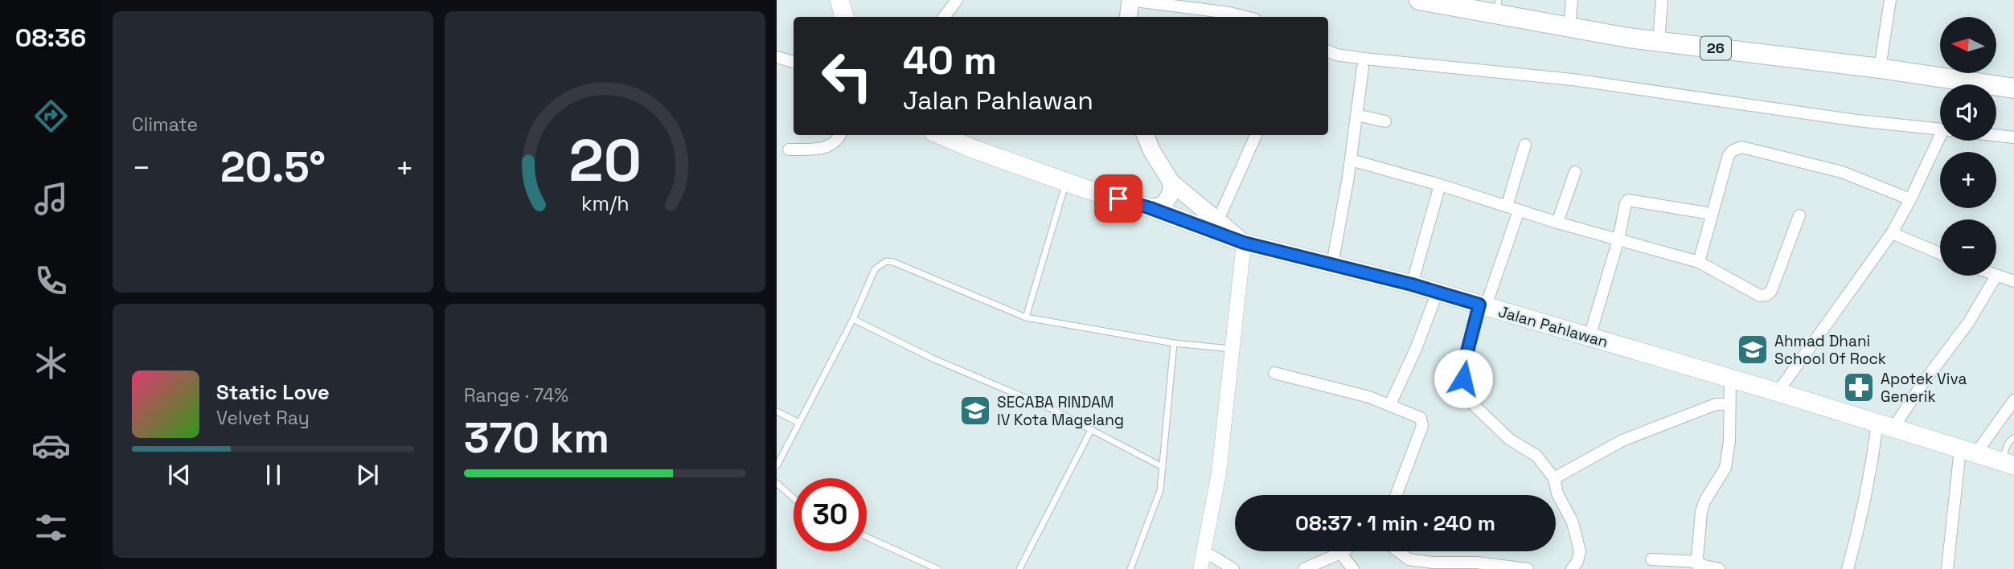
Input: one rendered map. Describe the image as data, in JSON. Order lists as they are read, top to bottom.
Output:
{
  "streets": {
    "highway": ["26"],
    "main road": ["Jalan Pahlawan"]
  },
  "places": {
    "school or university": ["Ahmad Dhani School Of Rock", "SECABA RINDAM IV Kota Magelang"],
    "pharmacy": ["Apotek Viva Generik"]
  },
  "north": "left",
  "page": {
    "tabs": "08:36",
    "tile": [
      "Climate",
      ["Range · 74%", "370 km"]
    ],
    "map_buttons": ["+", "−"],
    "turn": ["40 m", "Jalan Pahlawan"],
    "heat": ["−", "20.5°", "+"],
    "song": ["Static Love", "Velvet Ray"],
    "limit": "30",
    "trip": "08:37 · 1 min · 240 m",
    "gauge": ["20", "km/h"]
  }
}
